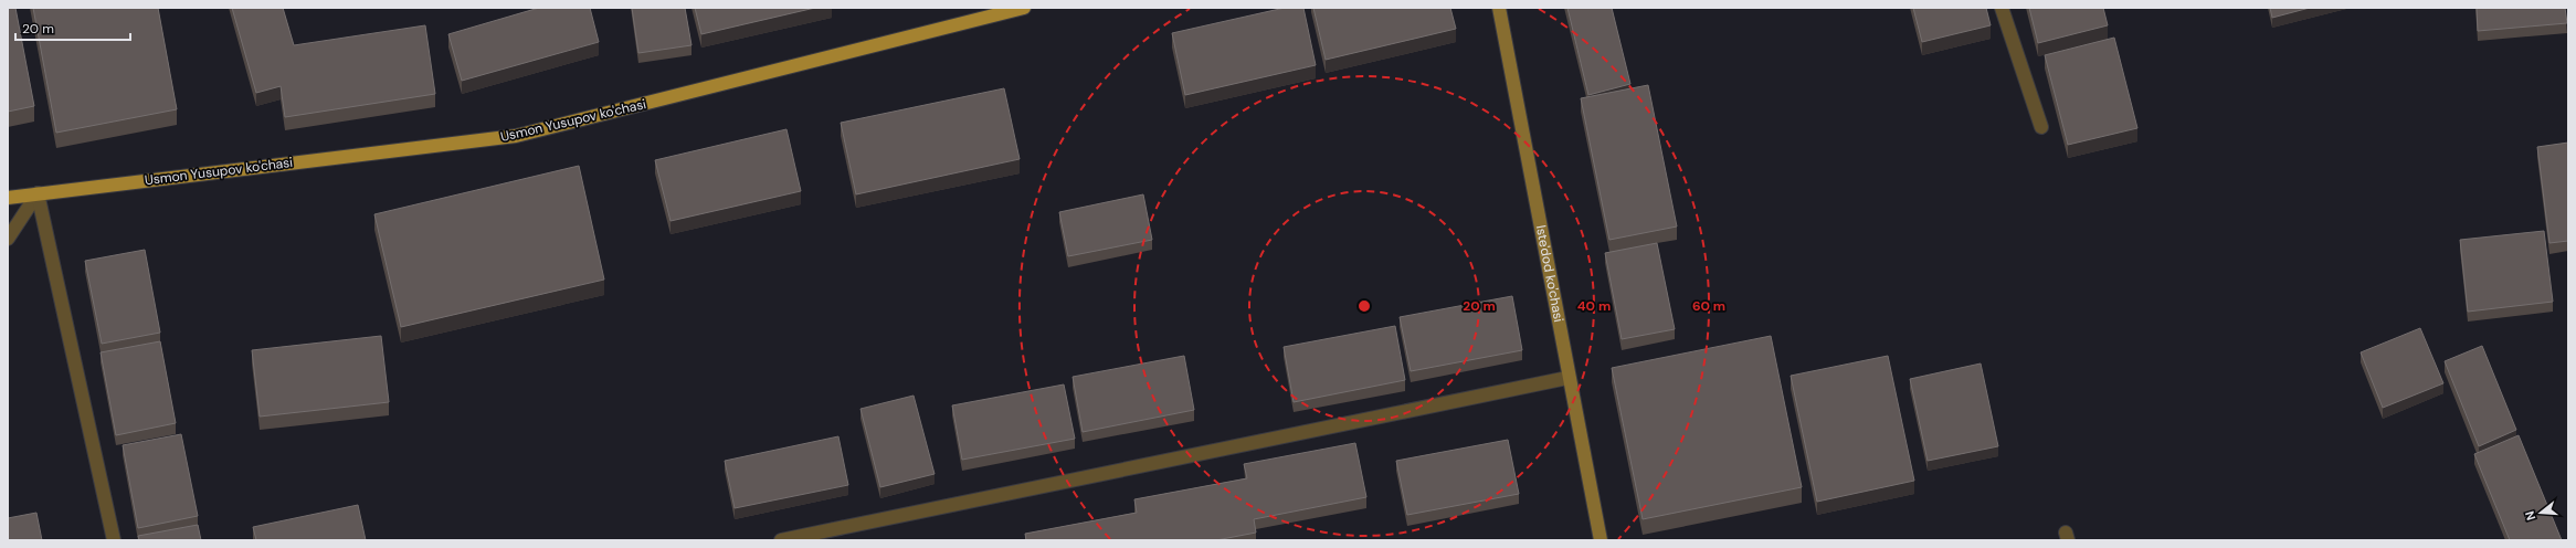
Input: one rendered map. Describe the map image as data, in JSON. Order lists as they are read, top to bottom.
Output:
{
  "streets": {
    "main road": ["Usmon Yusupov ko'chasi"],
    "street": ["Iste'dod ko'chasi"]
  },
  "scale_bar": "20 m",
  "north": "left",
  "rings": ["20 m", "40 m", "60 m"]
}
